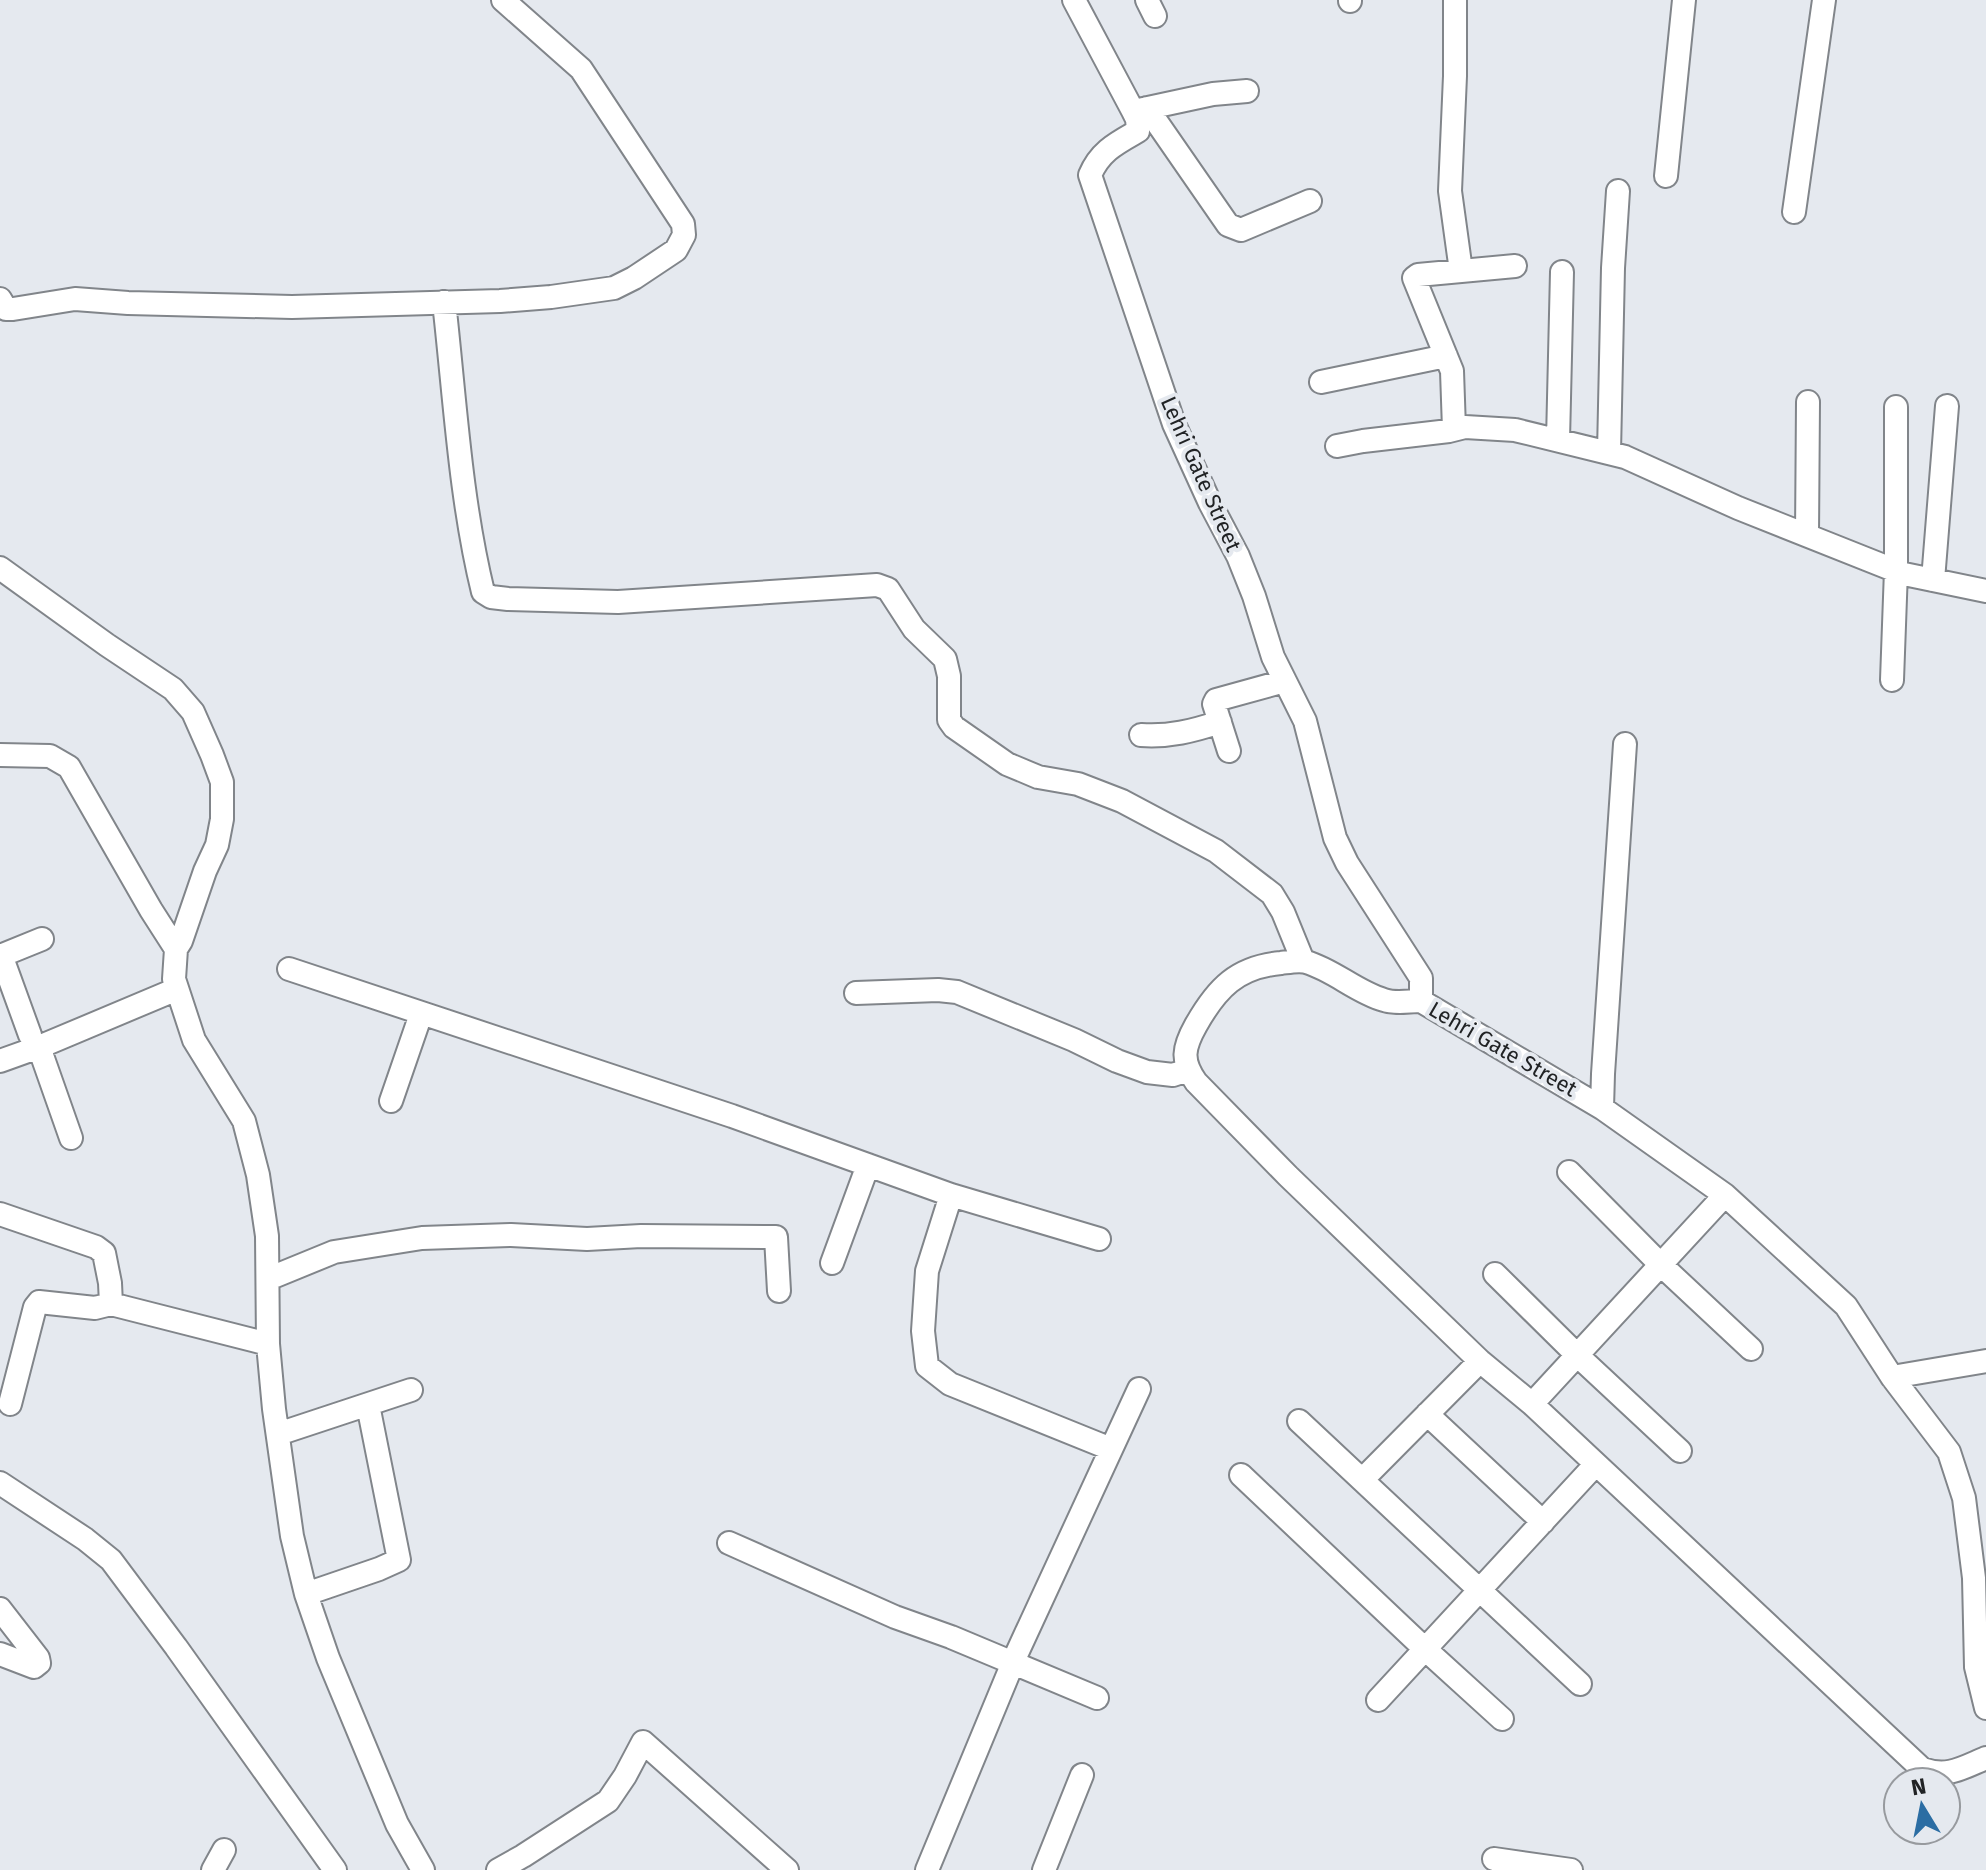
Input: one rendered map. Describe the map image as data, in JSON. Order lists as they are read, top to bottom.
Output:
{
  "streets": {
    "street": ["Lehri Gate Street"]
  },
  "north": "top"
}
